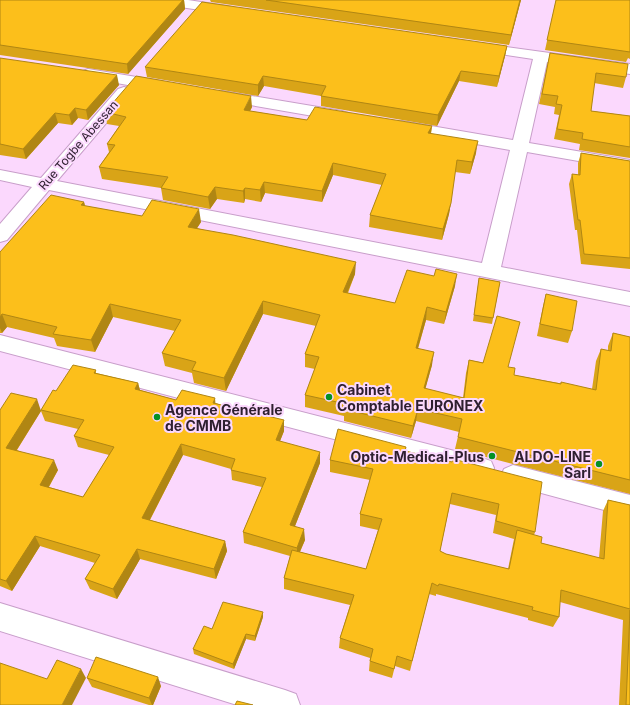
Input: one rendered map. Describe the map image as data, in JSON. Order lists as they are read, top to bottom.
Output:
{
  "streets": {
    "street": ["Rue Togbe Abessan"]
  },
  "places": [
    "Cabinet Comptable EURONEX",
    "Agence Générale de CMMB",
    "Optic-Medical-Plus",
    "ALDO-LINE Sarl"
  ]
}
